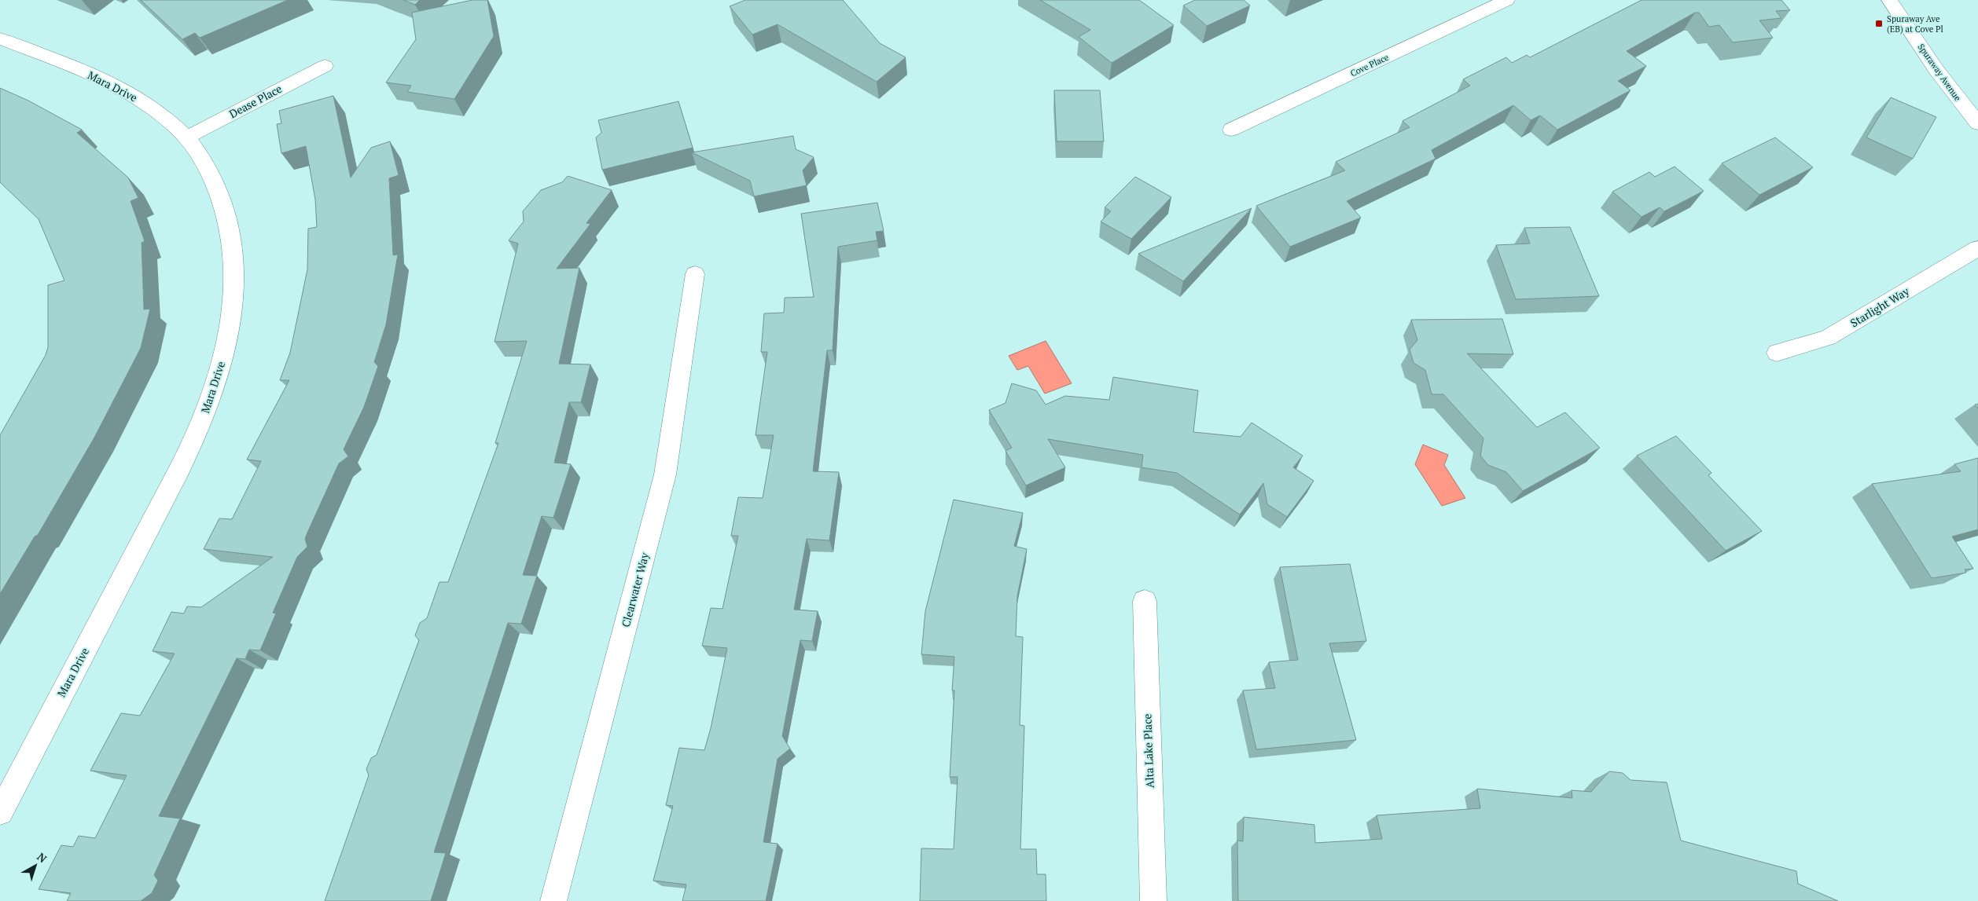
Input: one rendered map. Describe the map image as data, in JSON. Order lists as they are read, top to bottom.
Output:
{
  "streets": {
    "street": [
      "Cove Place",
      "Spuraway Avenue",
      "Mara Drive",
      "Dease Place",
      "Starlight Way",
      "Clearwater Way",
      "Alta Lake Place"
    ]
  },
  "crossings": [
    ["Mara Drive", "Dease Place"]
  ],
  "places": {
    "transit": ["Spuraway Ave (EB) at Cove Pl"]
  },
  "north": "top right"
}
